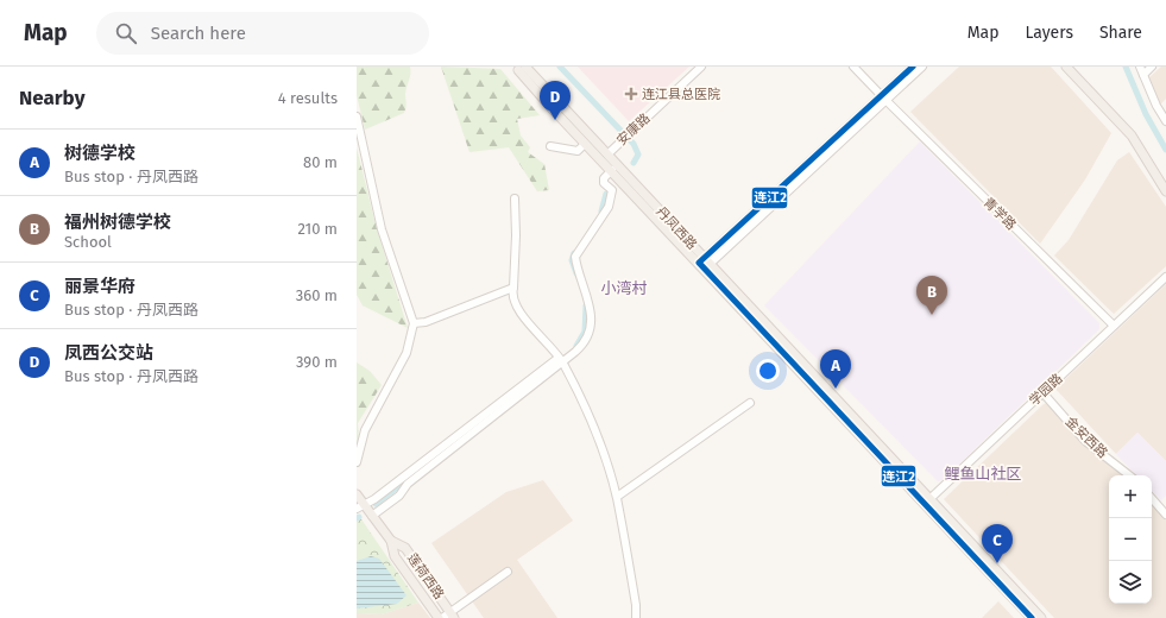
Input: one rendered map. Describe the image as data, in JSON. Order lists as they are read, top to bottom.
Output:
{
  "streets": {
    "main road": ["丹凤西路", "莲荷西路"],
    "street": [
      "安康路",
      "青学路",
      "学园路",
      "金安西路"
    ]
  },
  "crossings": [
    ["安康路", "丹凤西路"],
    ["青学路", "学园路"],
    ["丹凤西路", "学园路"],
    ["学园路", "金安西路"]
  ],
  "districts": ["小湾村", "鲤鱼山社区"],
  "places": {
    "health": ["连江县总医院"]
  },
  "lines": ["transit line 连江2"],
  "page": {
    "header": "Map",
    "search": "Search here",
    "nav": ["Map", "Layers", "Share"],
    "heading": ["Nearby", "4 results"],
    "pins": [
      "D",
      "B",
      "A",
      "C"
    ],
    "list": [
      {
        "mark": "A",
        "name": "树德学校",
        "note": "Bus stop · 丹凤西路",
        "value": "80 m"
      },
      {
        "mark": "B",
        "name": "福州树德学校",
        "note": "School",
        "value": "210 m"
      },
      {
        "mark": "C",
        "name": "丽景华府",
        "note": "Bus stop · 丹凤西路",
        "value": "360 m"
      },
      {
        "mark": "D",
        "name": "凤西公交站",
        "note": "Bus stop · 丹凤西路",
        "value": "390 m"
      }
    ],
    "map_buttons": ["+", "−"]
  }
}
